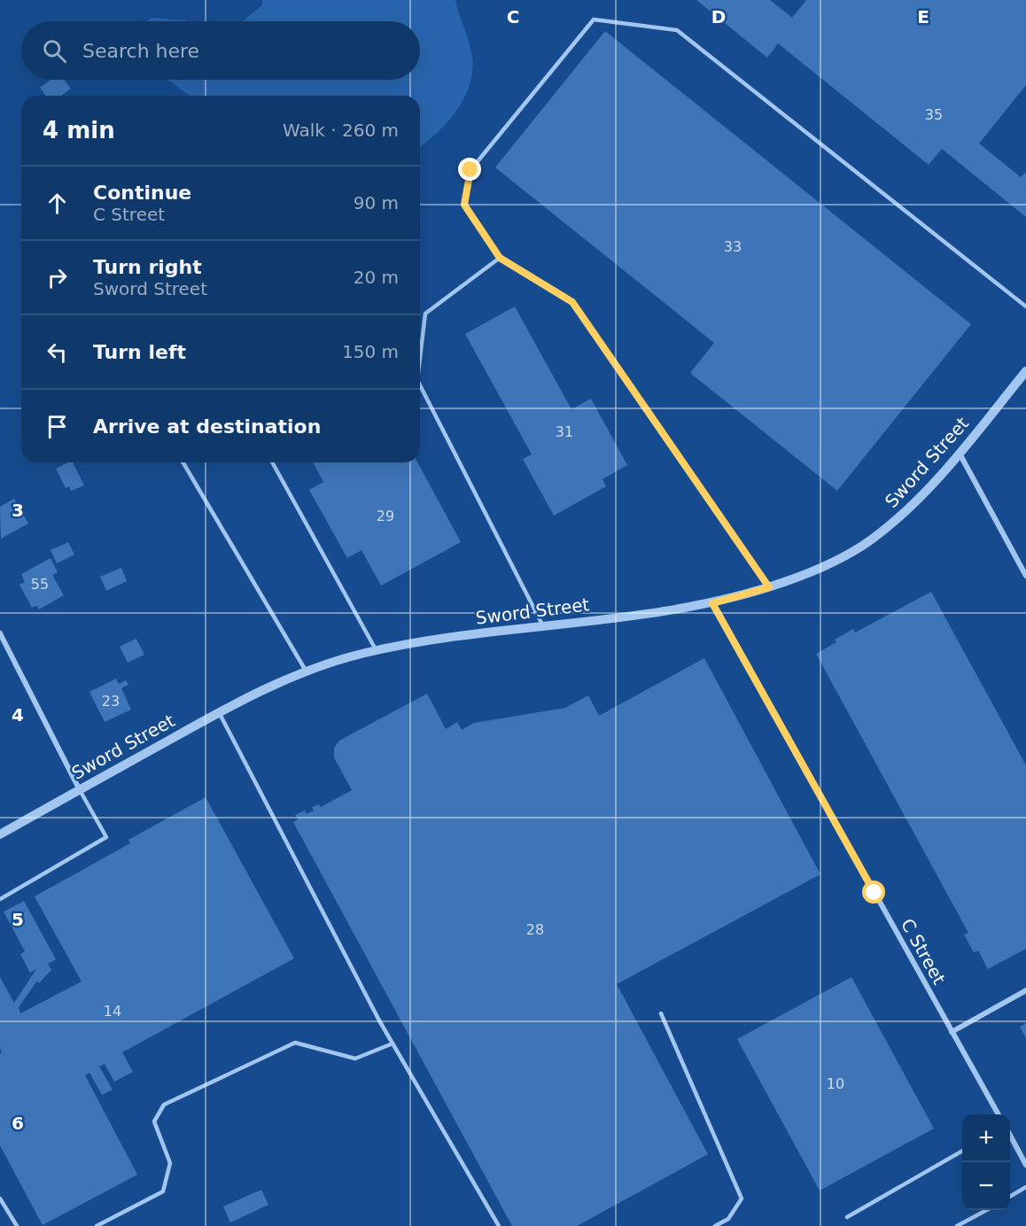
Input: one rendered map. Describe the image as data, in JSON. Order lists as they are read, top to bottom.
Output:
{
  "streets": {
    "street": ["Sword Street", "C Street"]
  },
  "crossings": [
    ["Sword Street", "C Street"]
  ],
  "house_numbers": [
    "35",
    "33",
    "31",
    "29",
    "55",
    "23",
    "28",
    "14",
    "10"
  ],
  "page": {
    "search": "Search here",
    "heading": ["4 min", "Walk · 260 m"],
    "list": [
      ["Continue", "C Street", "90 m"],
      ["Turn right", "Sword Street", "20 m"],
      ["Turn left", "150 m"],
      "Arrive at destination"
    ],
    "map_buttons": ["+", "−"]
  },
  "grid": {
    "columns": ["C", "D", "E"],
    "rows": [
      "3",
      "4",
      "5",
      "6"
    ]
  }
}
